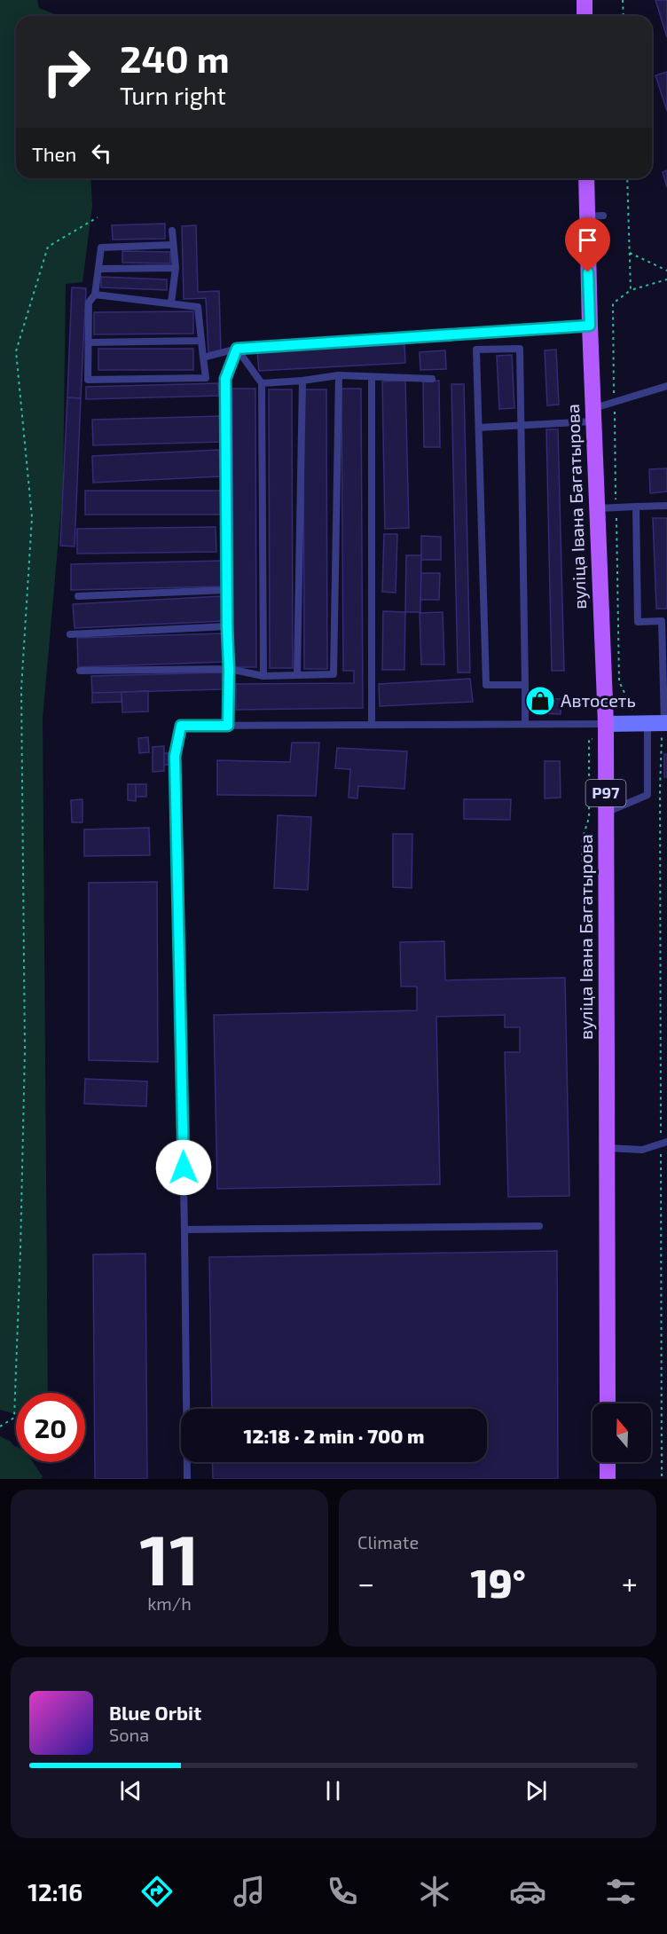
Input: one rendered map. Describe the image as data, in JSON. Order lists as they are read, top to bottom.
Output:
{
  "streets": {
    "main road": ["вуліца Івана Багатырова", "Р97"]
  },
  "places": {
    "shop": ["Автосеть"]
  },
  "north": "top",
  "page": {
    "turn": ["240 m", "Turn right"],
    "then": "Then",
    "limit": "20",
    "trip": "12:18 · 2 min · 700 m",
    "tile": [
      ["11", "km/h"],
      "Climate"
    ],
    "heat": ["−", "19°", "+"],
    "song": ["Blue Orbit", "Sona"],
    "tabs": "12:16"
  }
}
